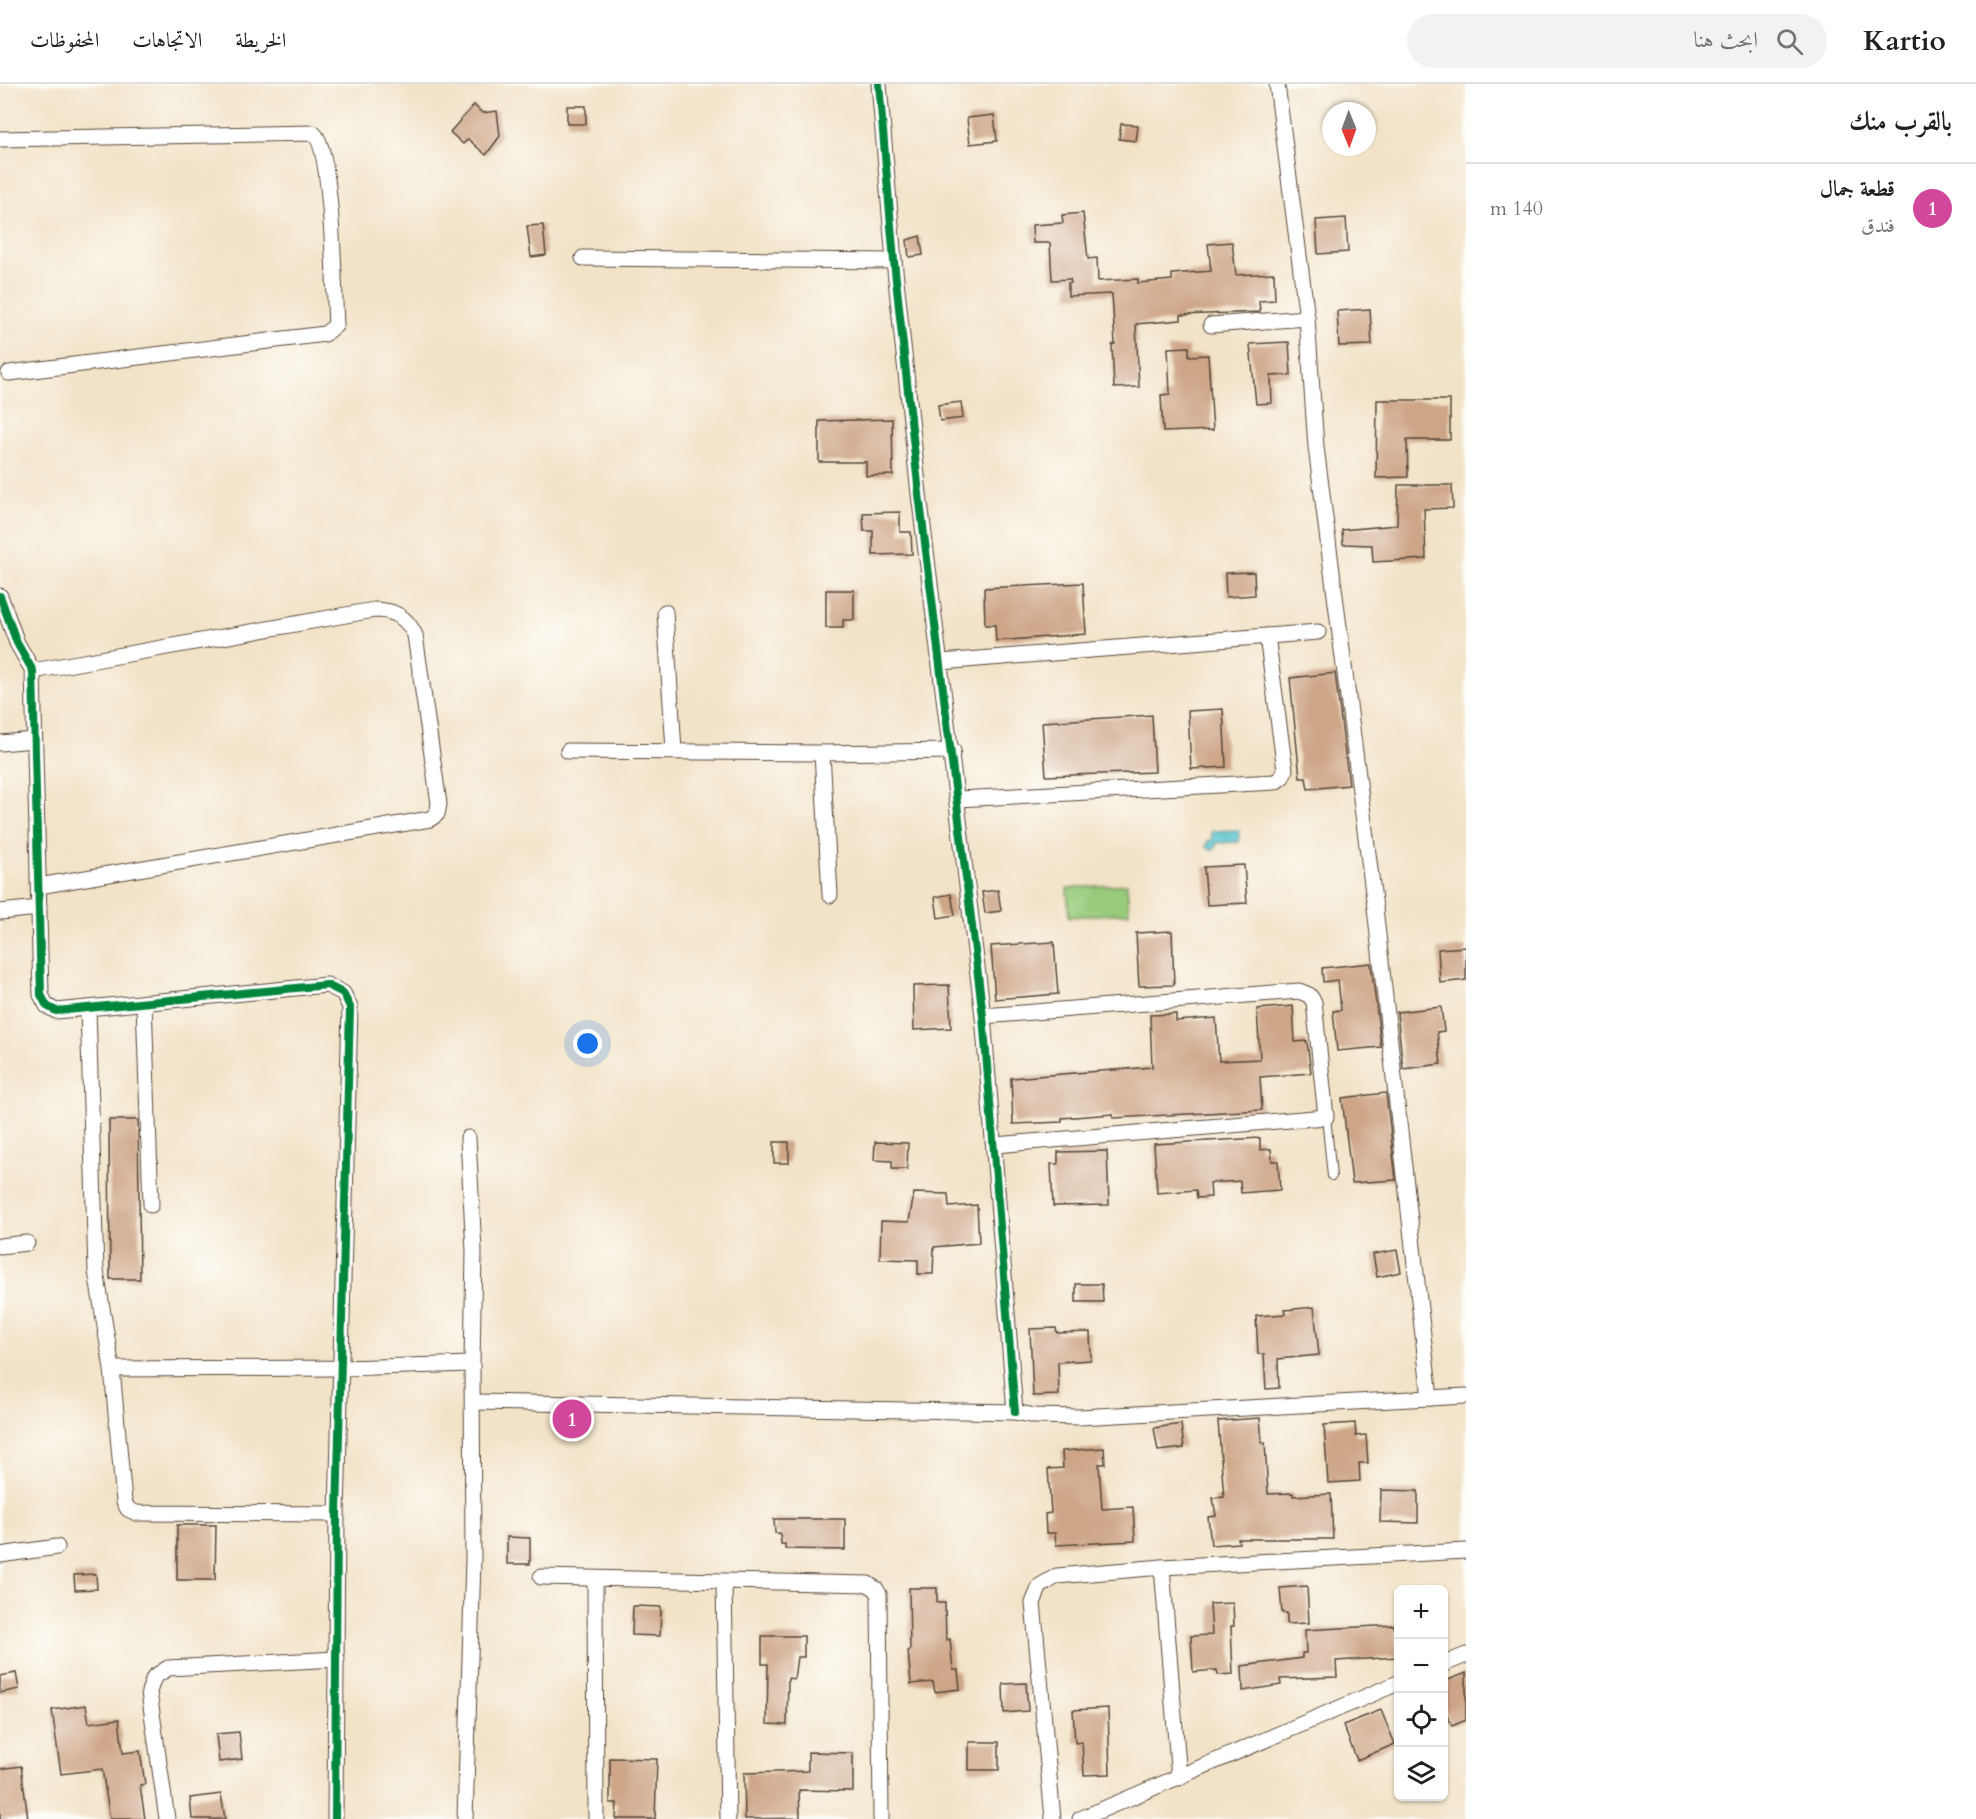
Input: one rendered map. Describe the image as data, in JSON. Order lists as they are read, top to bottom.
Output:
{
  "north": "bottom",
  "page": {
    "header": "Kartio",
    "search": "ابحث هنا",
    "nav": ["الخريطة", "الاتجاهات", "المحفوظات"],
    "heading": "بالقرب منك",
    "list": [
      {
        "mark": "1",
        "name": "قطعة جمال",
        "note": "فندق",
        "value": "140 m"
      }
    ],
    "pins": "1",
    "map_buttons": ["+", "−"]
  }
}
